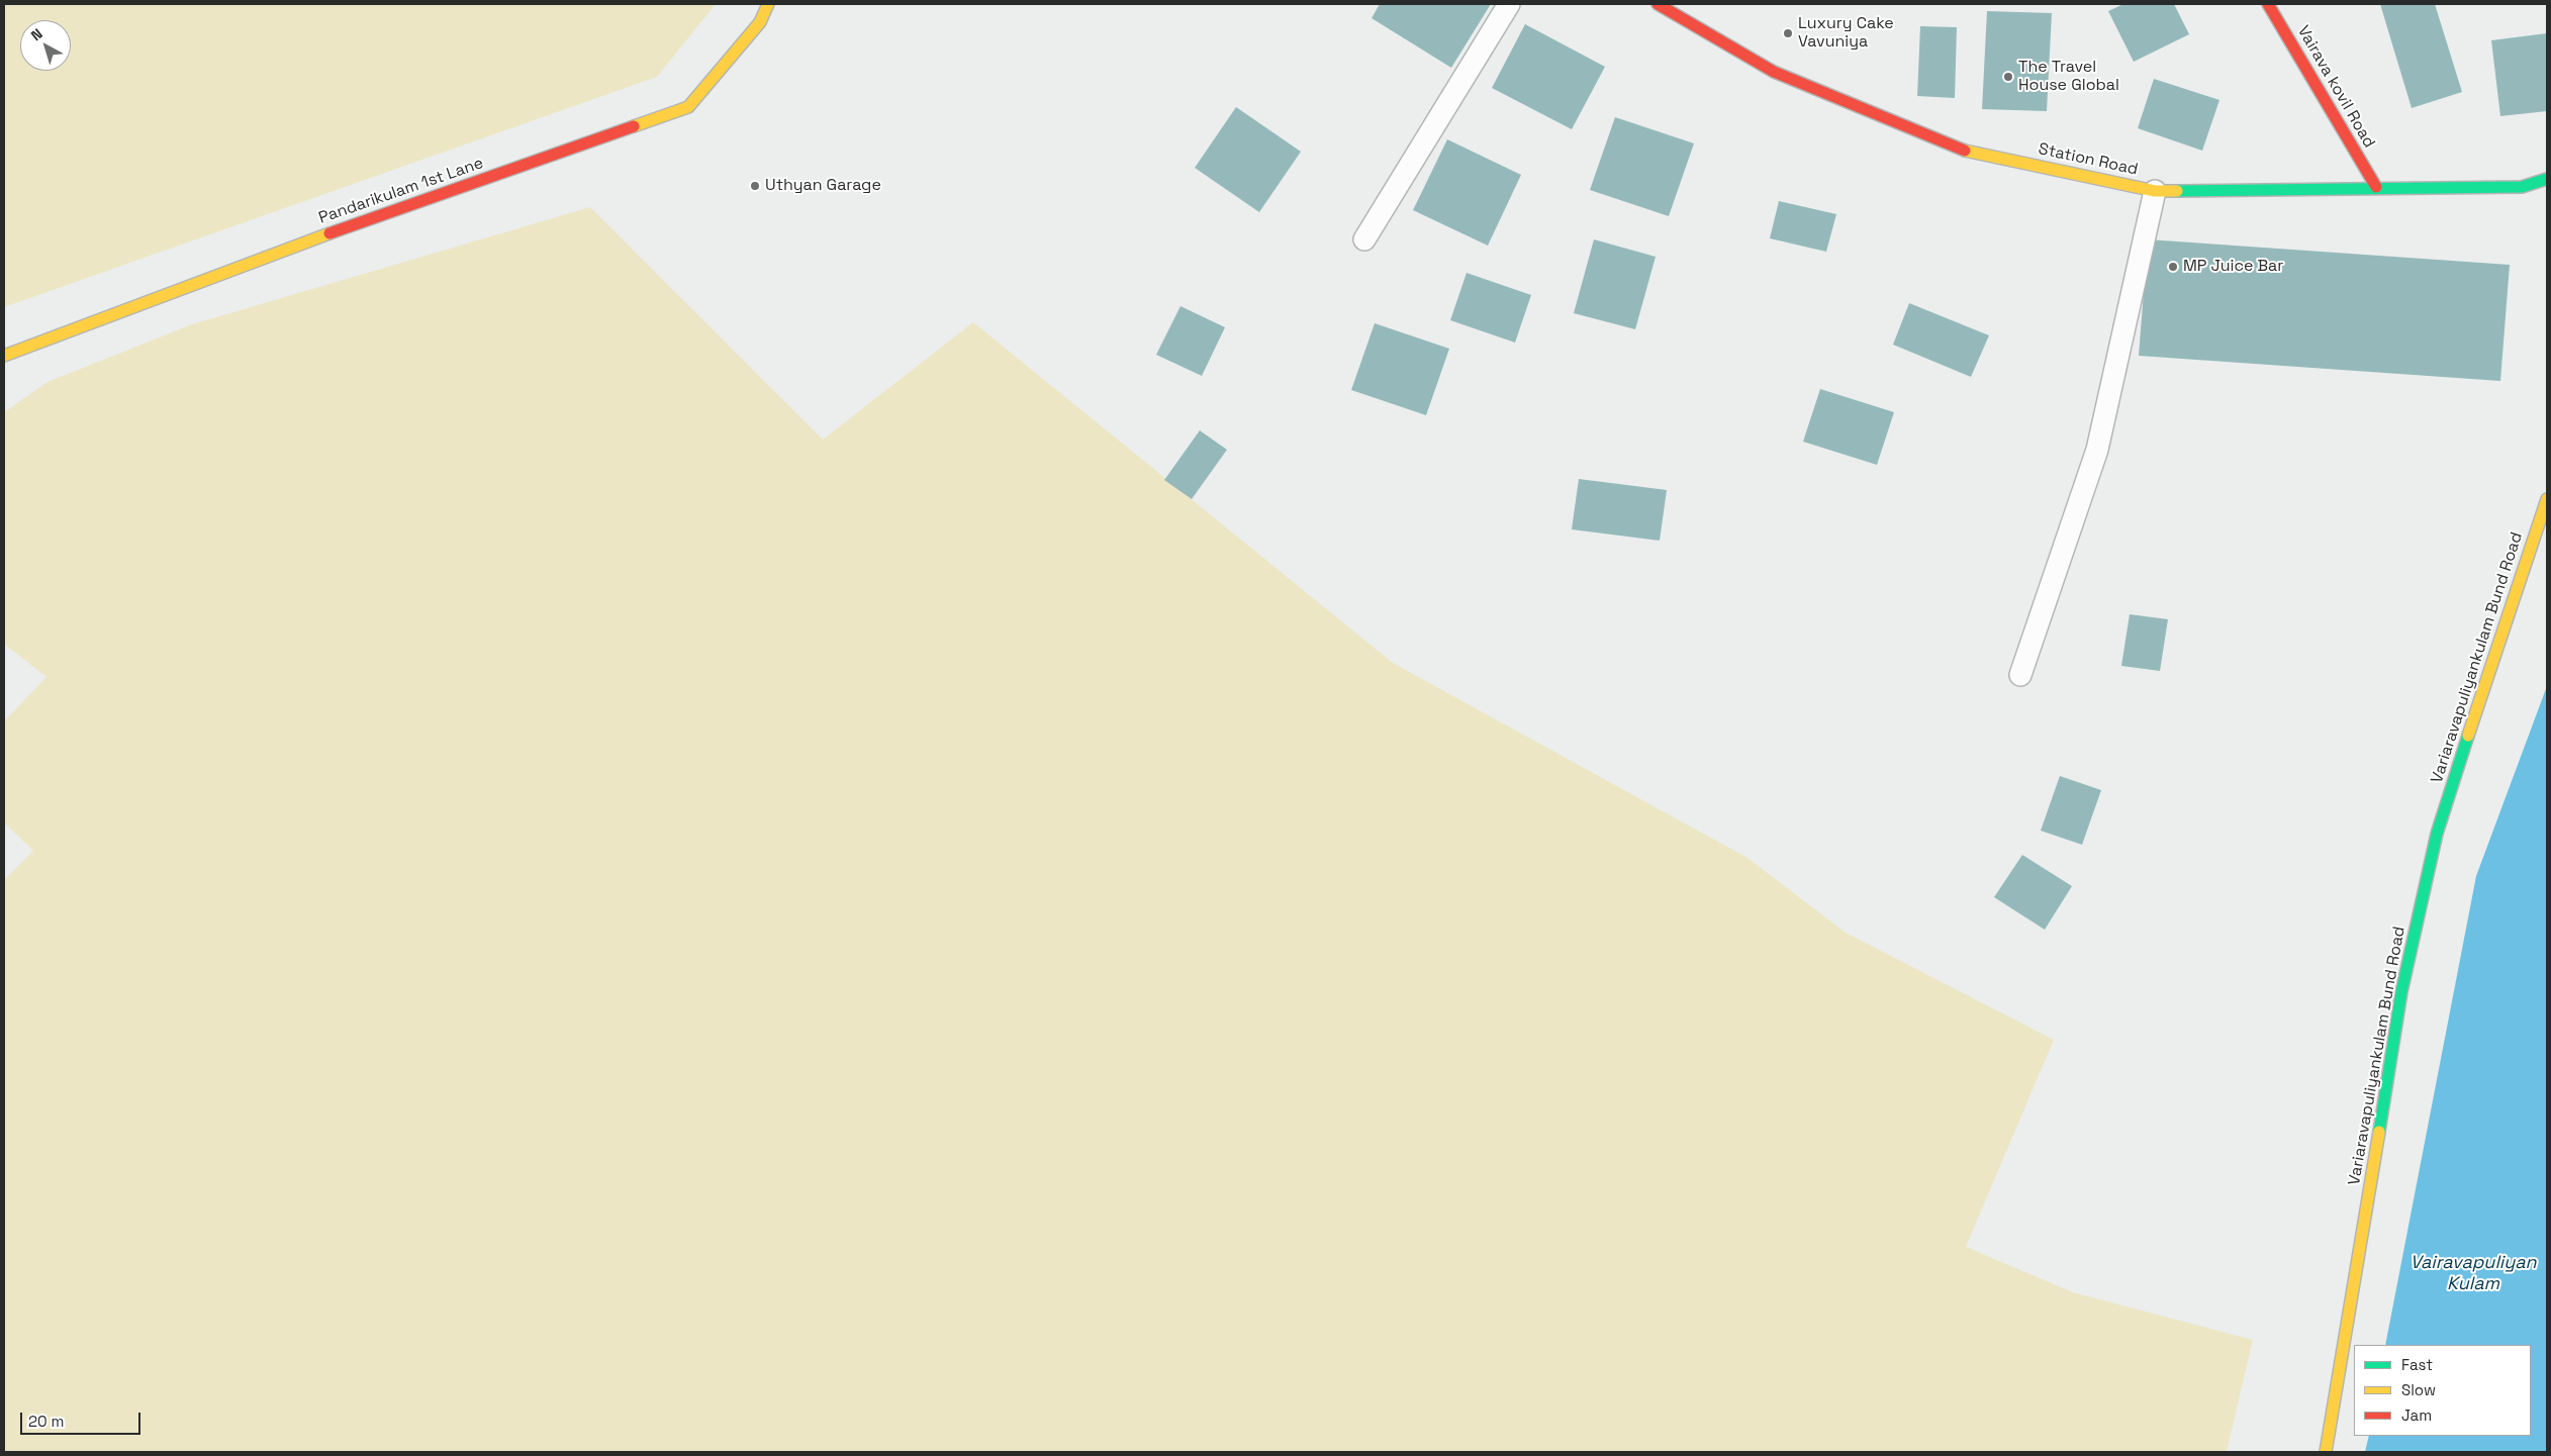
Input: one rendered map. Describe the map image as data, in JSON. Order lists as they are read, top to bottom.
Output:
{
  "streets": {
    "street": [
      "Vairava kovil Road",
      "Station Road",
      "Pandarikulam 1st Lane",
      "Variaravapuliyankulam Bund Road"
    ]
  },
  "crossings": [
    ["Vairava kovil Road", "Station Road"]
  ],
  "water": ["Vairavapuliyan Kulam"],
  "places": [
    "Luxury Cake Vavuniya",
    "The Travel House Global",
    "Uthyan Garage",
    "MP Juice Bar"
  ],
  "legend": ["Fast", "Slow", "Jam"],
  "scale_bar": "20 m",
  "north": "top left"
}
